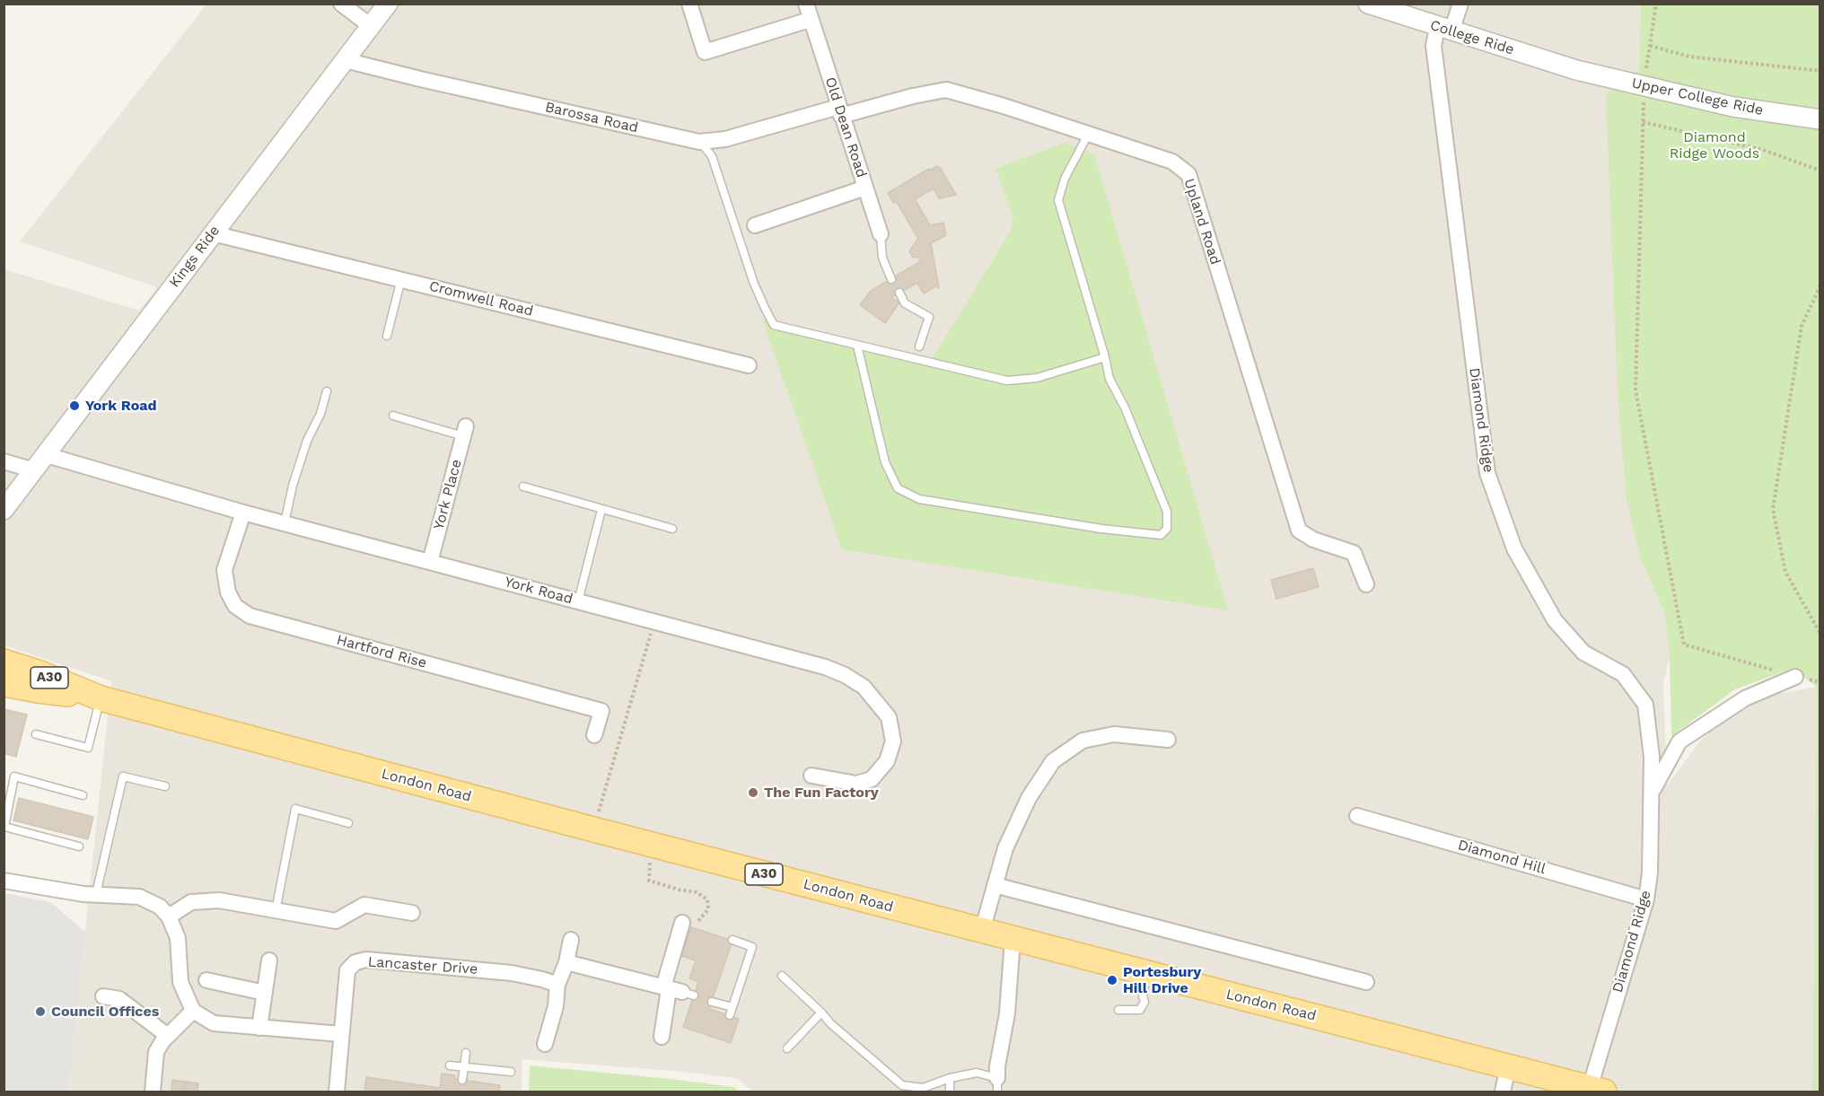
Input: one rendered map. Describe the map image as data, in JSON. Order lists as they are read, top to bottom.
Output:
{
  "streets": {
    "main road": ["A30", "London Road"],
    "street": [
      "College Ride",
      "Upper College Ride",
      "Barossa Road",
      "Old Dean Road",
      "Upland Road",
      "Kings Ride",
      "Cromwell Road",
      "Diamond Ridge",
      "York Place",
      "York Road",
      "Hartford Rise",
      "Diamond Hill",
      "Lancaster Drive"
    ]
  },
  "crossings": [
    ["College Ride", "Upper College Ride"],
    ["College Ride", "Diamond Ridge"],
    ["Barossa Road", "Old Dean Road"],
    ["Barossa Road", "Upland Road"],
    ["Barossa Road", "Kings Ride"],
    ["Old Dean Road", "Upland Road"],
    ["Kings Ride", "Cromwell Road"],
    ["Kings Ride", "York Road"],
    ["Diamond Ridge", "London Road"],
    ["Diamond Ridge", "Diamond Hill"],
    ["York Place", "York Road"],
    ["York Road", "Hartford Rise"]
  ],
  "parks": ["Diamond Ridge Woods"],
  "places": [
    "York Road",
    "The Fun Factory",
    "Portesbury Hill Drive",
    "Council Offices"
  ]
}
